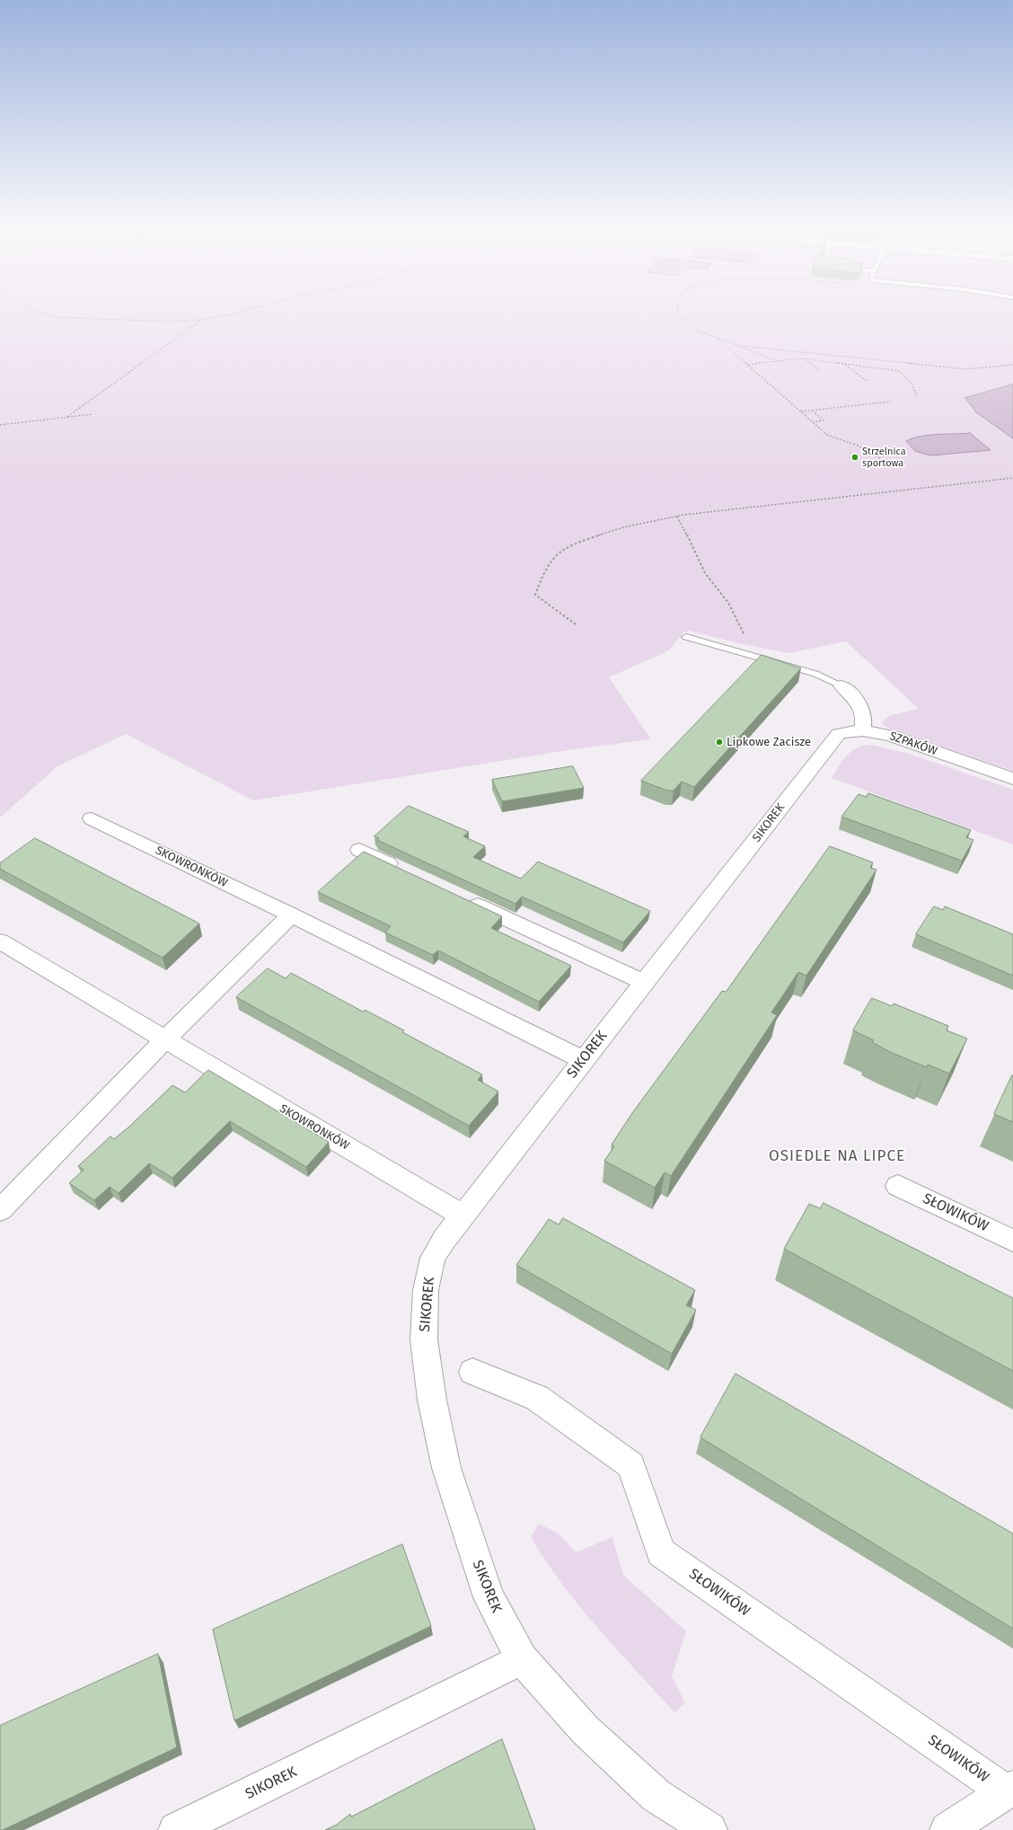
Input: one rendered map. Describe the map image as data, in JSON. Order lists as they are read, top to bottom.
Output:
{
  "streets": {
    "street": [
      "SZPAKÓW",
      "SIKOREK",
      "SKOWRONKÓW",
      "SŁOWIKÓW"
    ]
  },
  "crossings": [
    ["SZPAKÓW", "SIKOREK"],
    ["SIKOREK", "SKOWRONKÓW"]
  ],
  "districts": ["OSIEDLE NA LIPCE"],
  "places": ["Strzelnica sportowa", "Lipkowe Zacisze"]
}
